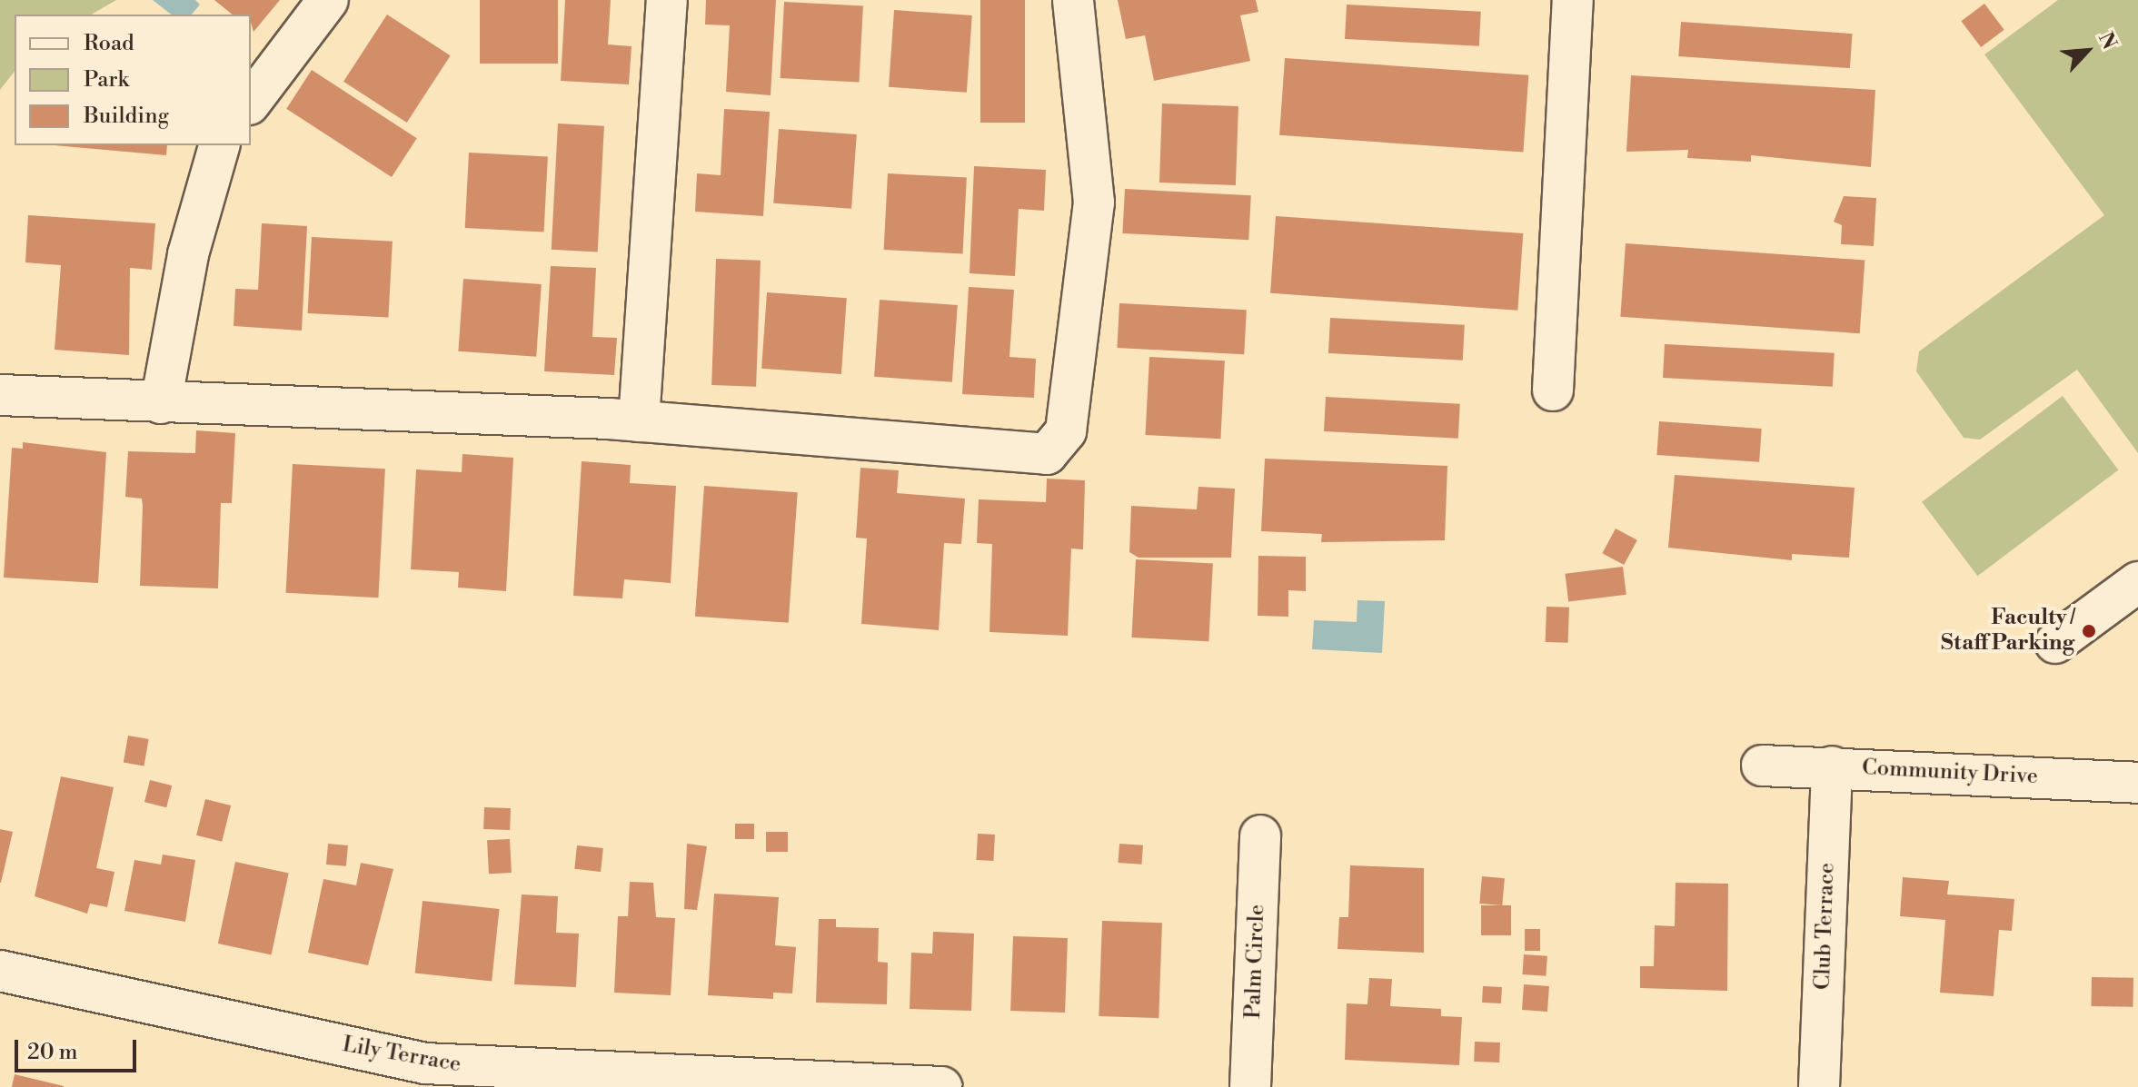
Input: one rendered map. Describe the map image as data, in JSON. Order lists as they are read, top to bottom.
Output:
{
  "streets": {
    "street": [
      "Community Drive",
      "Club Terrace",
      "Palm Circle",
      "Lily Terrace"
    ]
  },
  "crossings": [
    ["Community Drive", "Club Terrace"]
  ],
  "places": ["Faculty / Staff Parking"],
  "legend": ["Road", "Park", "Building"],
  "scale_bar": "20 m",
  "north": "top right"
}
